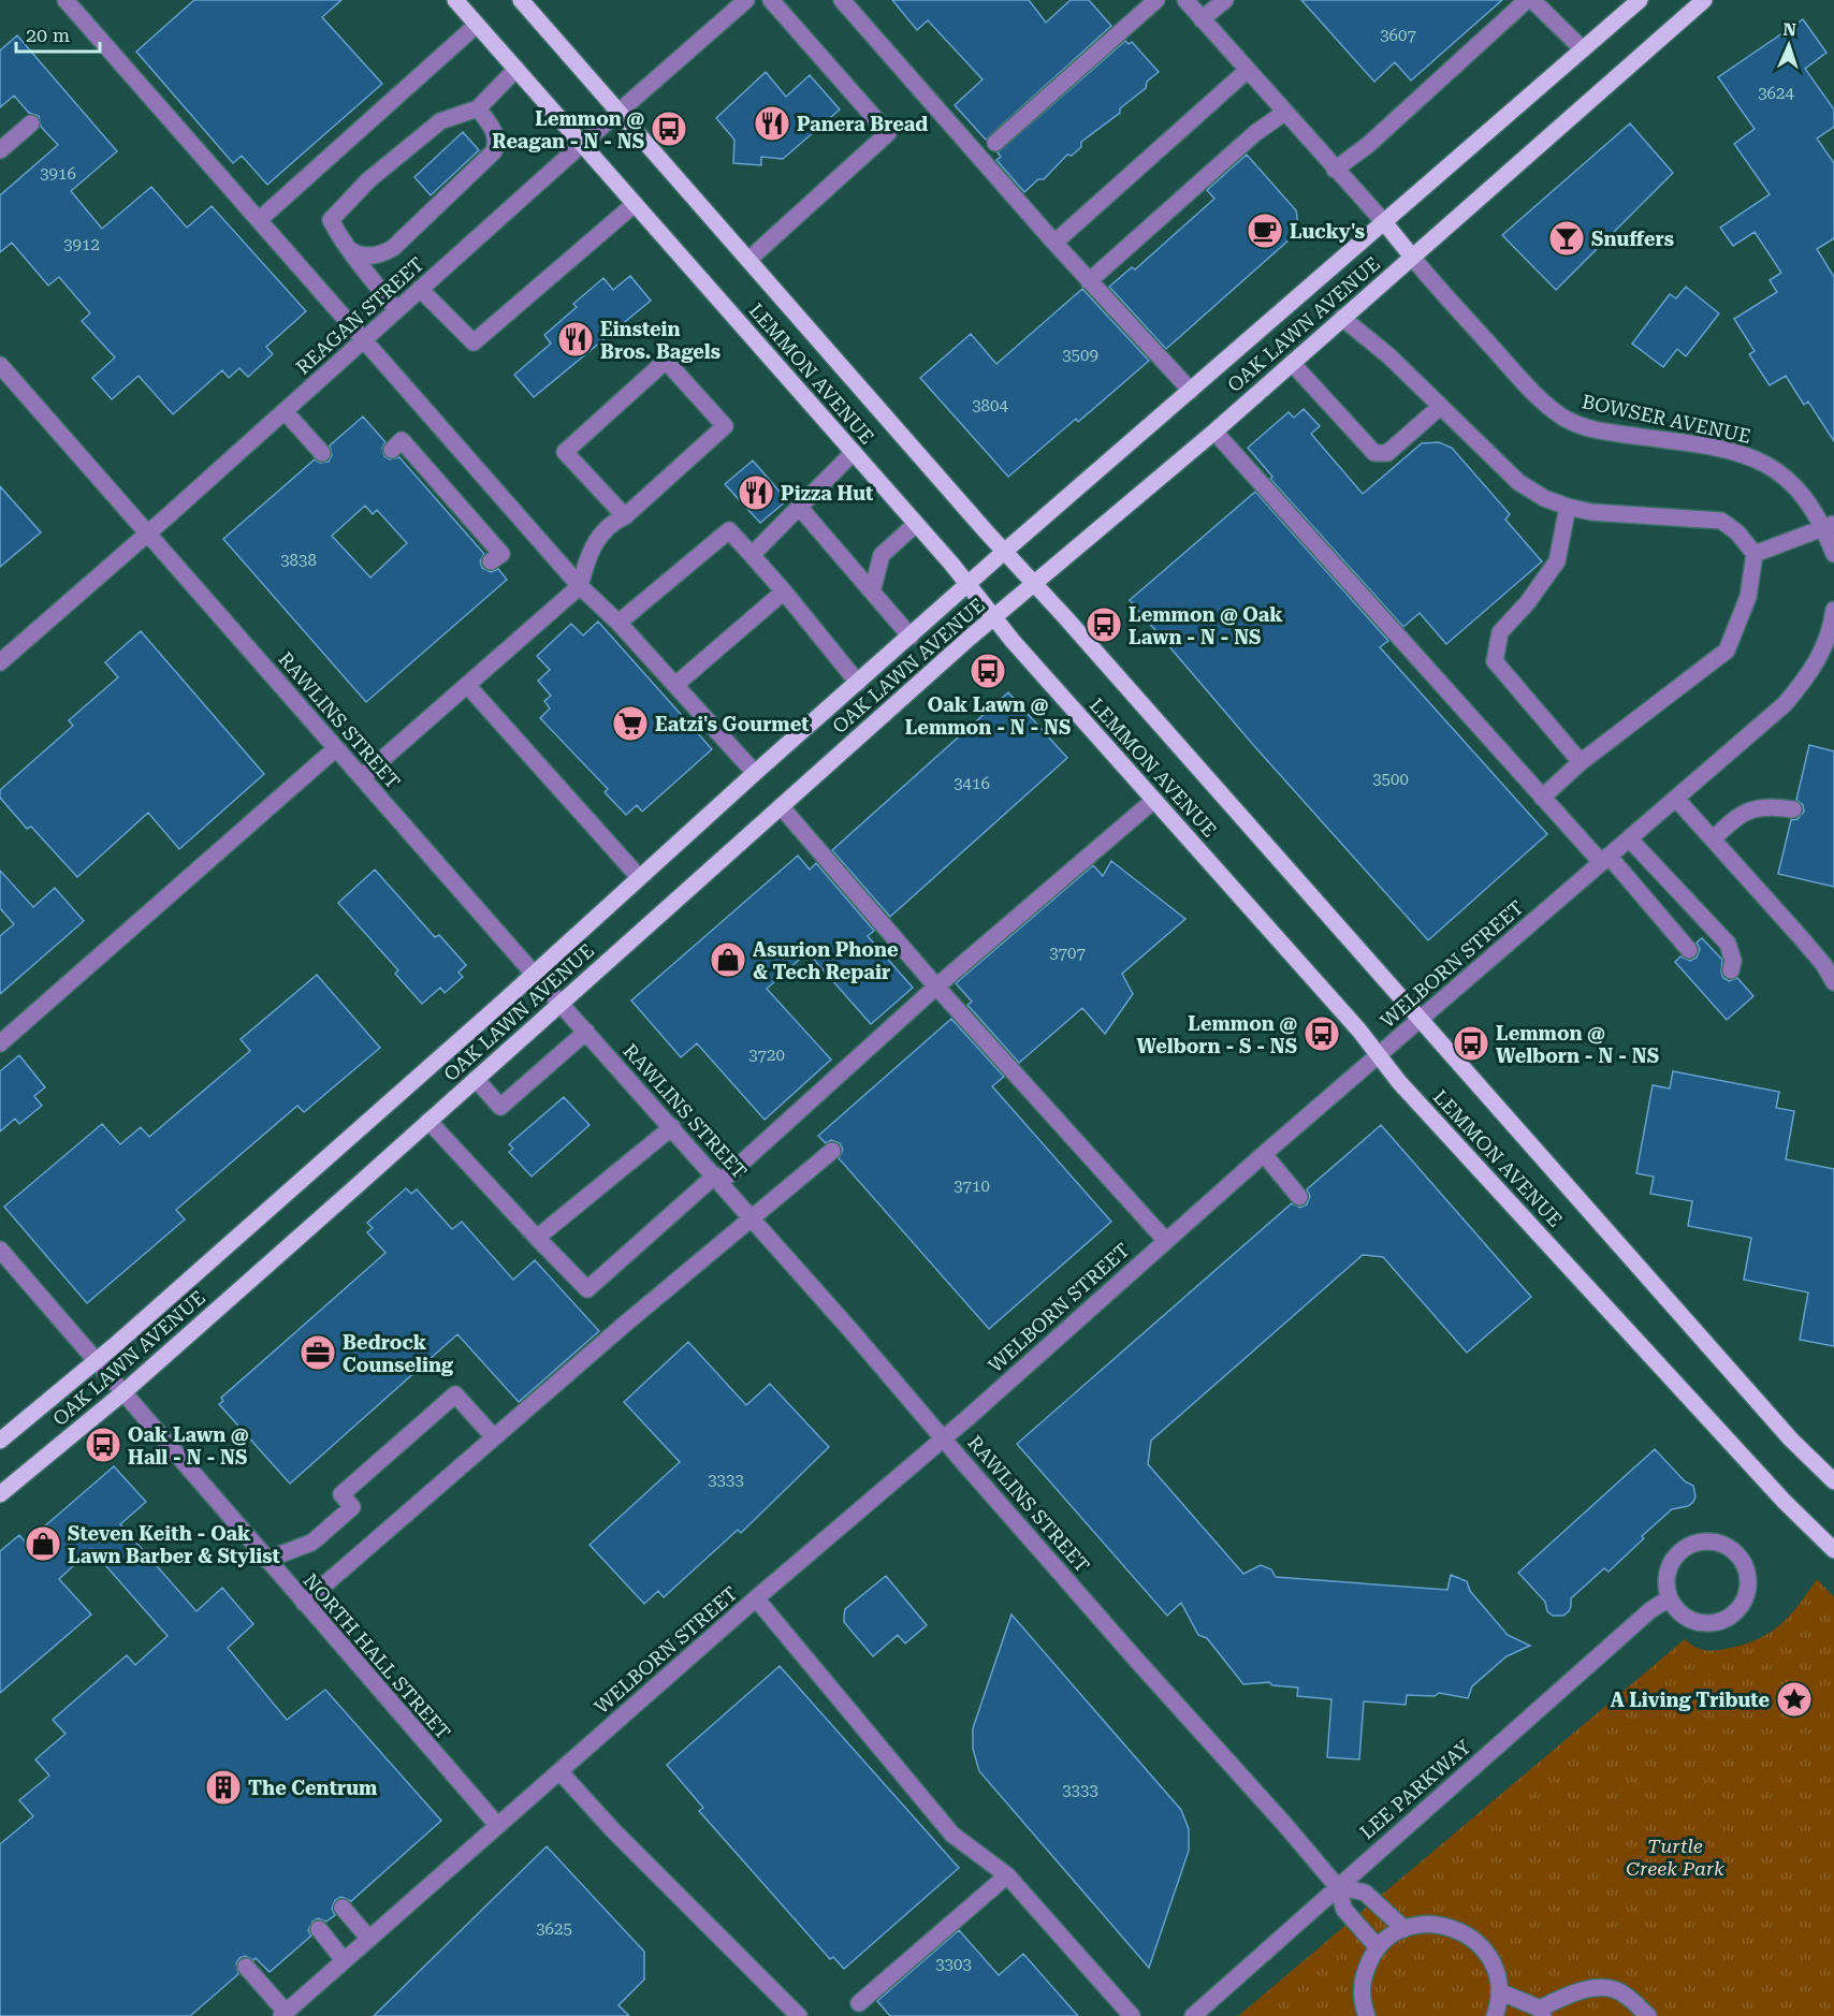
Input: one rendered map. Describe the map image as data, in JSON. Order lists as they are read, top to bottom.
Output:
{
  "streets": {
    "main road": ["OAK LAWN AVENUE", "LEMMON AVENUE"],
    "street": [
      "REAGAN STREET",
      "BOWSER AVENUE",
      "RAWLINS STREET",
      "WELBORN STREET",
      "NORTH HALL STREET",
      "LEE PARKWAY"
    ]
  },
  "crossings": [
    ["REAGAN STREET", "LEMMON AVENUE"],
    ["REAGAN STREET", "RAWLINS STREET"],
    ["OAK LAWN AVENUE", "LEMMON AVENUE"],
    ["OAK LAWN AVENUE", "BOWSER AVENUE"],
    ["OAK LAWN AVENUE", "RAWLINS STREET"],
    ["OAK LAWN AVENUE", "NORTH HALL STREET"],
    ["LEMMON AVENUE", "WELBORN STREET"],
    ["RAWLINS STREET", "WELBORN STREET"],
    ["RAWLINS STREET", "LEE PARKWAY"],
    ["WELBORN STREET", "NORTH HALL STREET"]
  ],
  "parks": ["Turtle Creek Park"],
  "places": {
    "restaurant": ["Panera Bread", "Einstein Bros. Bagels", "Pizza Hut"],
    "bus stop": [
      "Lemmon @ Reagan - N - NS",
      "Lemmon @ Oak Lawn - N - NS",
      "Oak Lawn @ Lemmon - N - NS",
      "Lemmon @ Welborn - S - NS",
      "Lemmon @ Welborn - N - NS",
      "Oak Lawn @ Hall - N - NS"
    ],
    "cafe": ["Lucky's"],
    "bar": ["Snuffers"],
    "supermarket": ["Eatzi's Gourmet"],
    "shop": ["Asurion Phone & Tech Repair", "Steven Keith - Oak Lawn Barber & Stylist"],
    "office": ["Bedrock Counseling"],
    "place": ["A Living Tribute"],
    "building": ["The Centrum"]
  },
  "house_numbers": [
    "3607",
    "3624",
    "3916",
    "3912",
    "3509",
    "3804",
    "3838",
    "3500",
    "3416",
    "3707",
    "3720",
    "3710",
    "3333",
    "3333",
    "3625",
    "3303"
  ],
  "scale_bar": "20 m",
  "north": "top"
}
